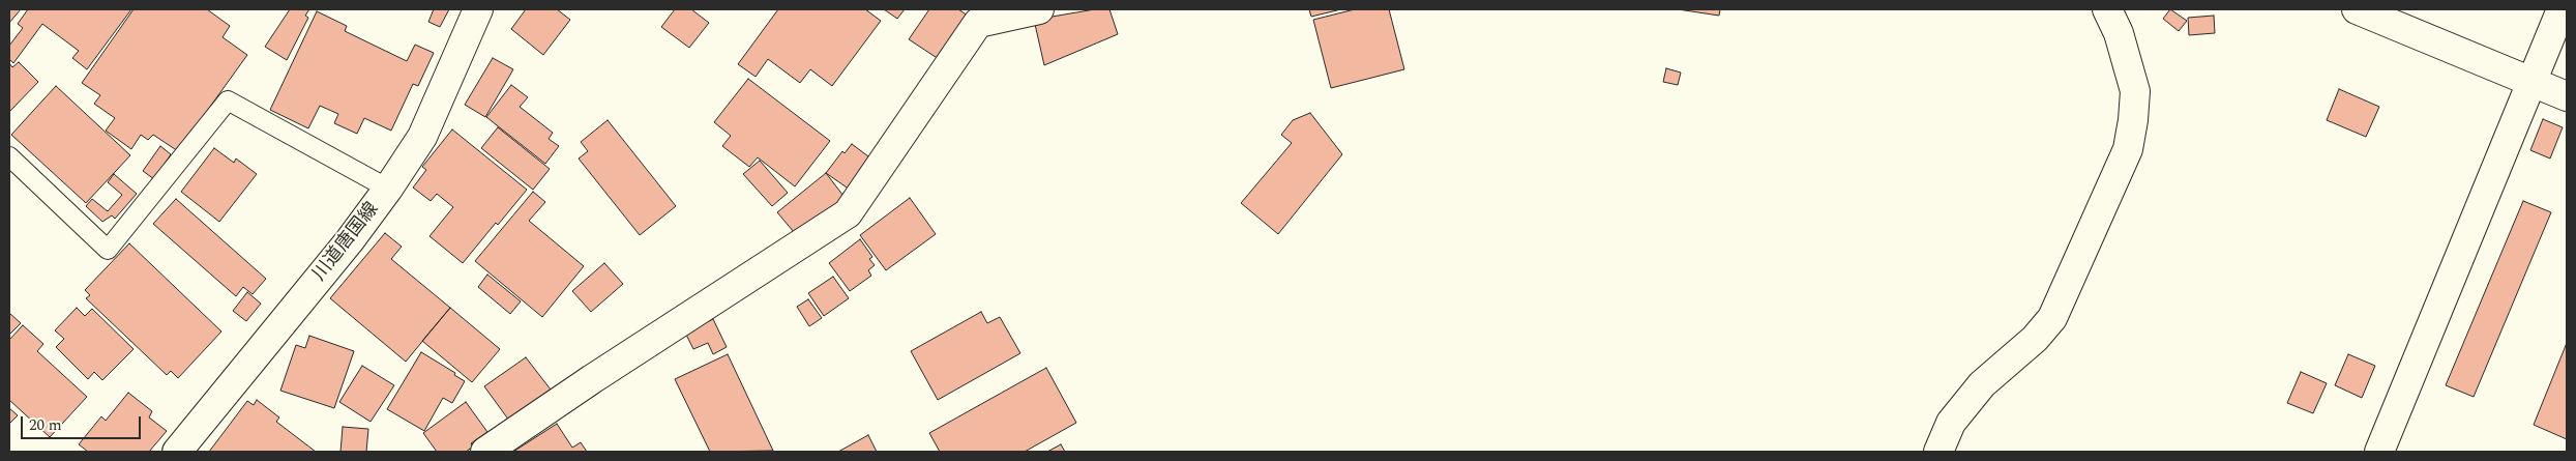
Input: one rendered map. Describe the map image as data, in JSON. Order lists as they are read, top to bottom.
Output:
{
  "streets": {
    "street": ["川道唐国線"]
  },
  "scale_bar": "20 m"
}
